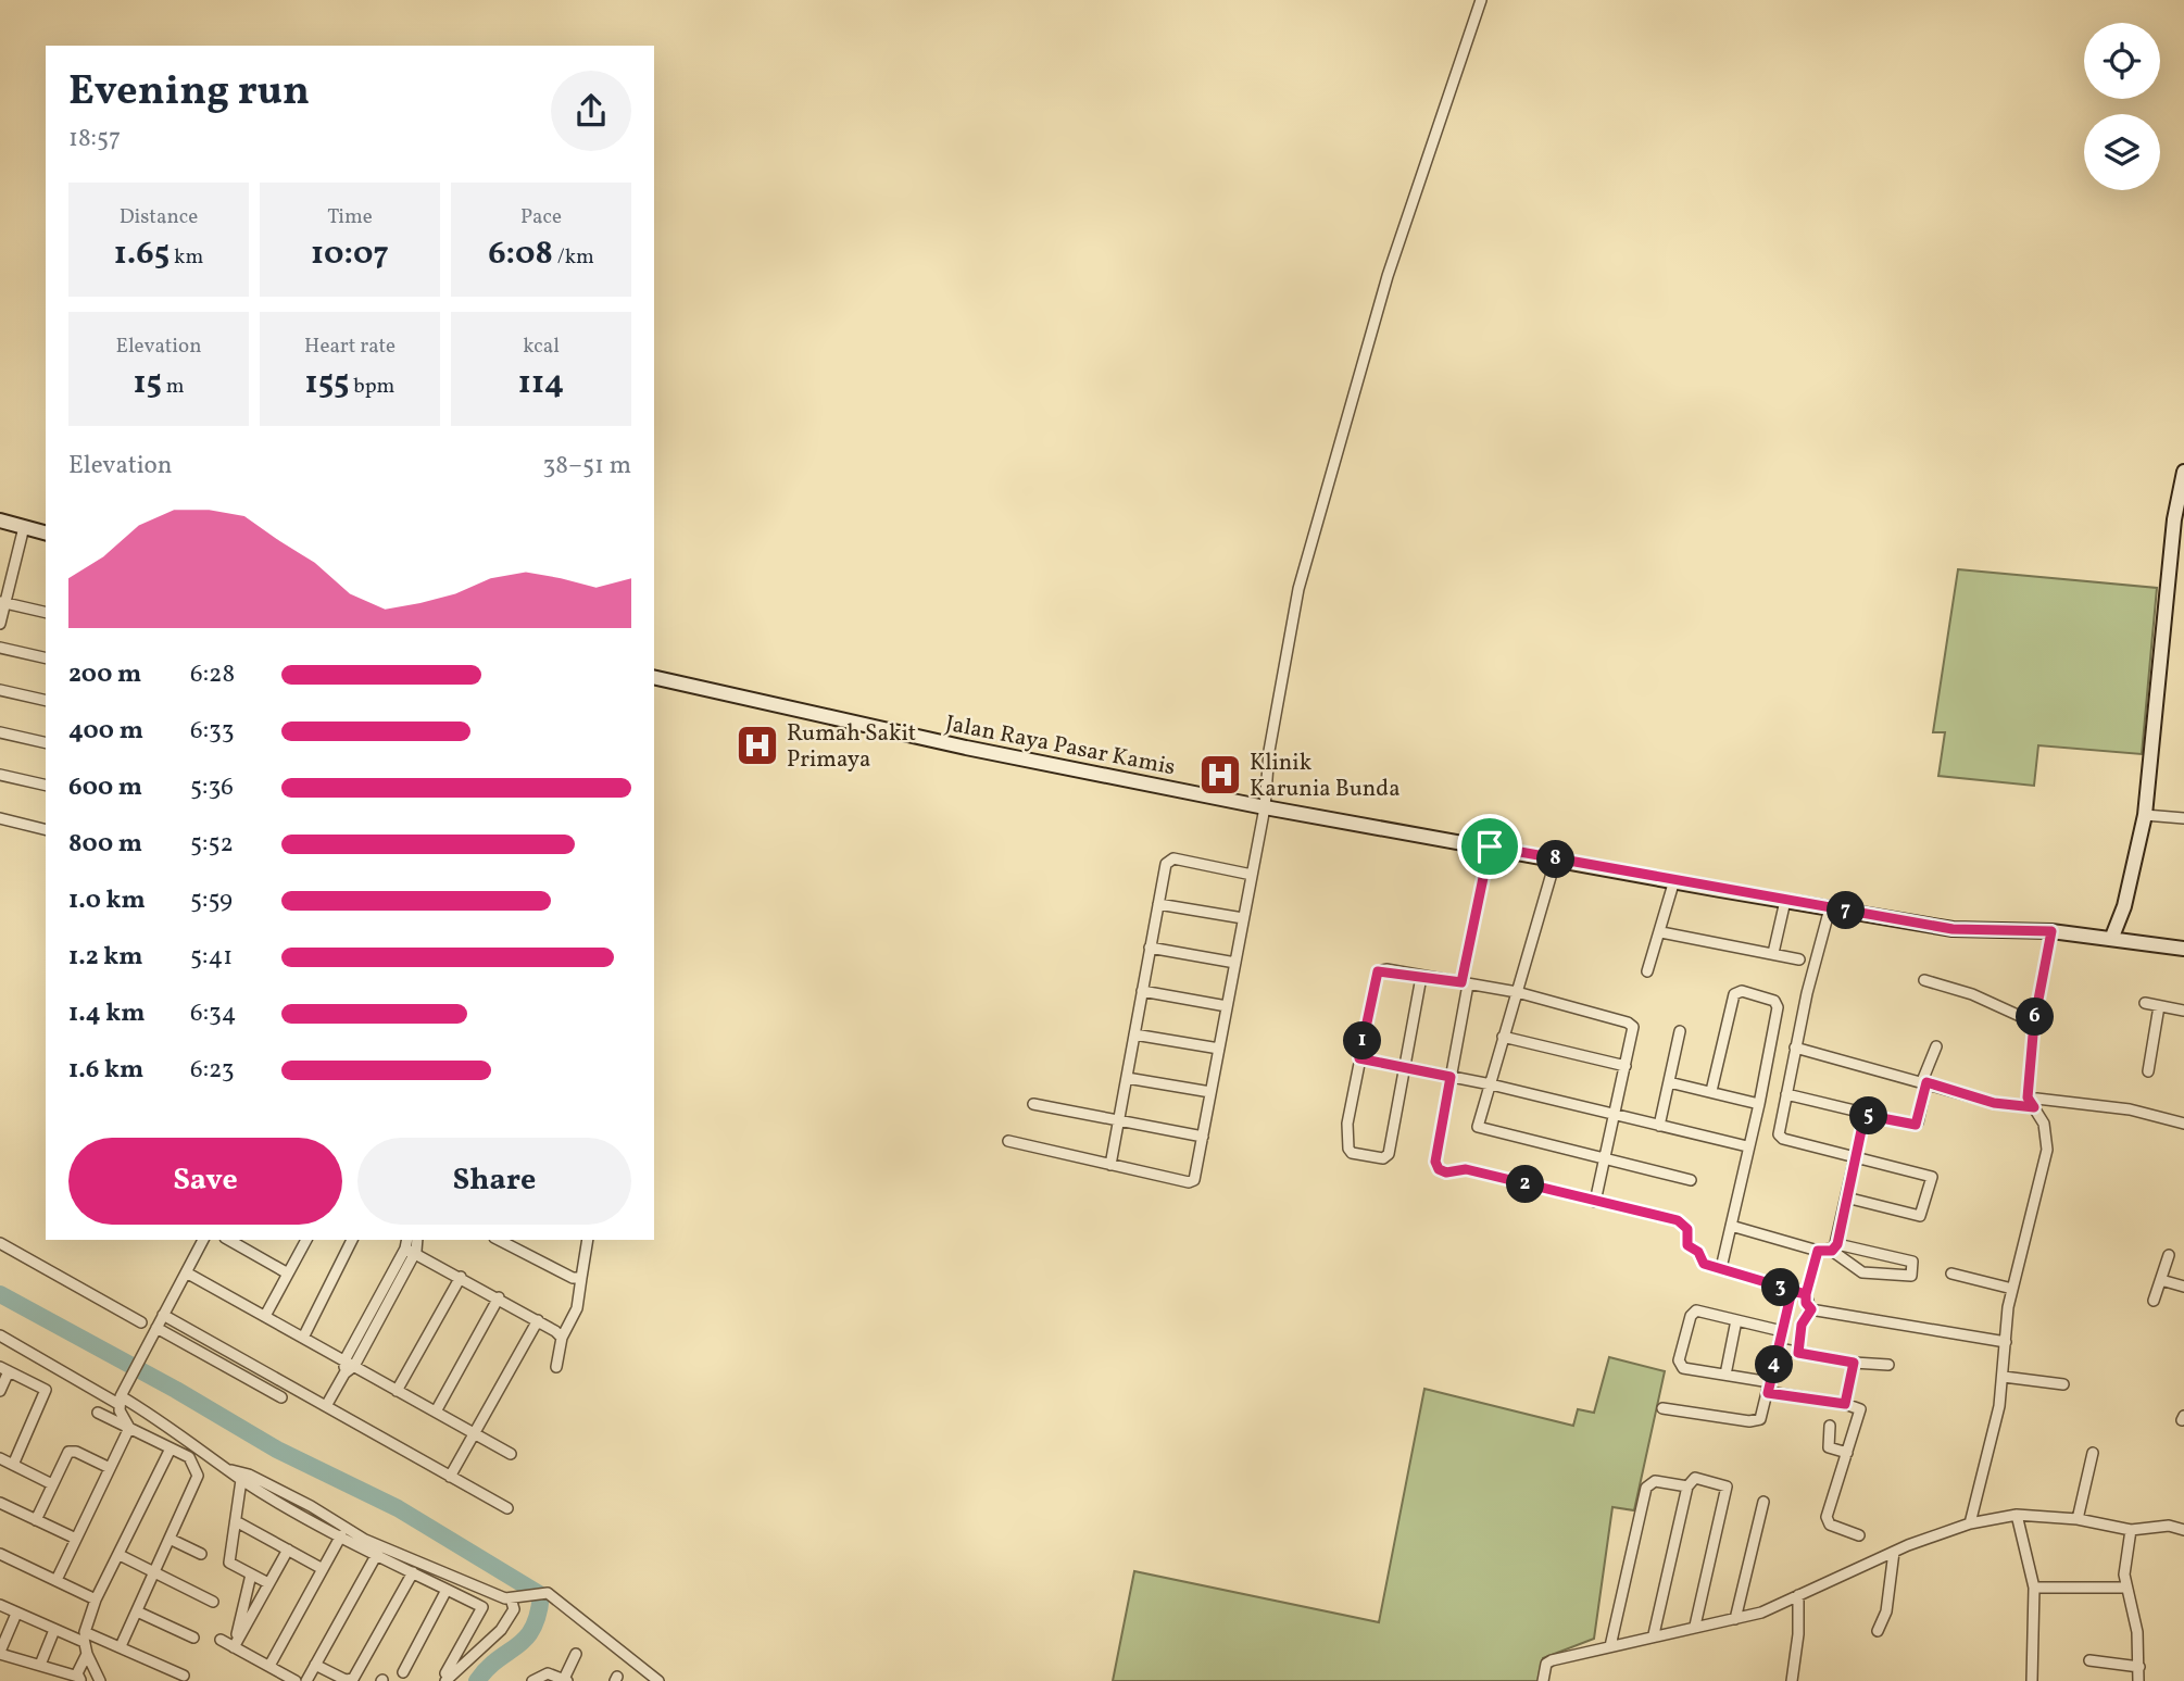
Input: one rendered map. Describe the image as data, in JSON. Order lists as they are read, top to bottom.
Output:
{
  "streets": {
    "main road": ["Jalan Raya Pasar Kamis"]
  },
  "places": {
    "hospital": ["Rumah Sakit Primaya", "Klinik Karunia Bunda"]
  },
  "page": {
    "heading": ["Evening run", "18:57"],
    "stats": [
      ["Distance", "1.65 km"],
      ["Time", "10:07"],
      ["Pace", "6:08 /km"],
      ["Elevation", "15 m"],
      ["Heart rate", "155 bpm"],
      ["kcal", "114"]
    ],
    "chart": ["Elevation", "38–51 m"],
    "list": [
      {
        "name": "200 m",
        "note": "6:28"
      },
      {
        "name": "400 m",
        "note": "6:33"
      },
      {
        "name": "600 m",
        "note": "5:36"
      },
      {
        "name": "800 m",
        "note": "5:52"
      },
      {
        "name": "1.0 km",
        "note": "5:59"
      },
      {
        "name": "1.2 km",
        "note": "5:41"
      },
      {
        "name": "1.4 km",
        "note": "6:34"
      },
      {
        "name": "1.6 km",
        "note": "6:23"
      }
    ],
    "pins": [
      "8",
      "7",
      "6",
      "1",
      "5",
      "2",
      "3",
      "4"
    ],
    "buttons": ["Save", "Share"]
  }
}
